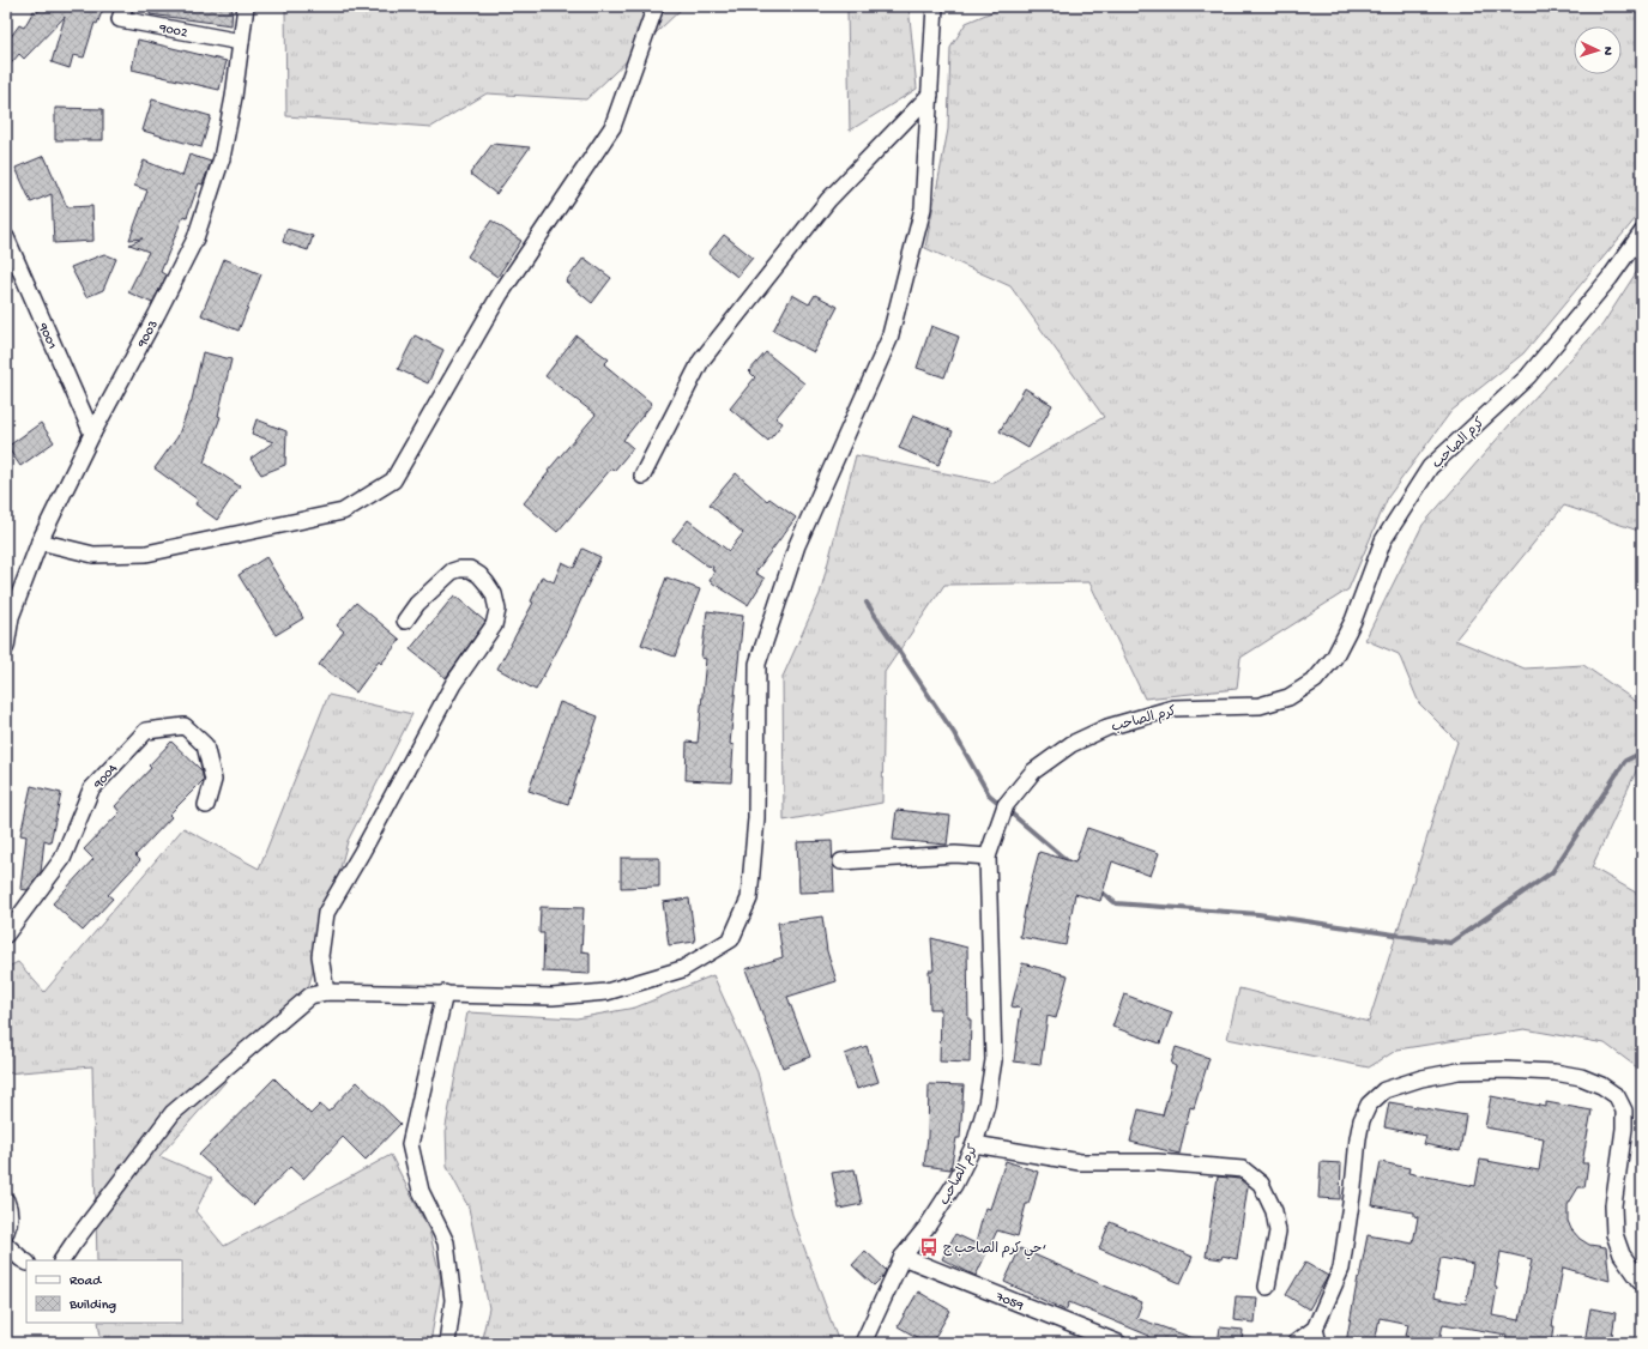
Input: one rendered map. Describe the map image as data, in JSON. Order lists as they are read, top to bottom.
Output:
{
  "streets": {
    "street": [
      "9002",
      "9003",
      "9001",
      "كرم الصاحب",
      "9004",
      "7059"
    ]
  },
  "crossings": [
    ["9002", "9003"],
    ["9003", "9001"],
    ["كرم الصاحب", "7059"]
  ],
  "places": {
    "bus stop": ["حي كرم الصاحب ج‘"]
  },
  "legend": ["Road", "Building"],
  "north": "right"
}
